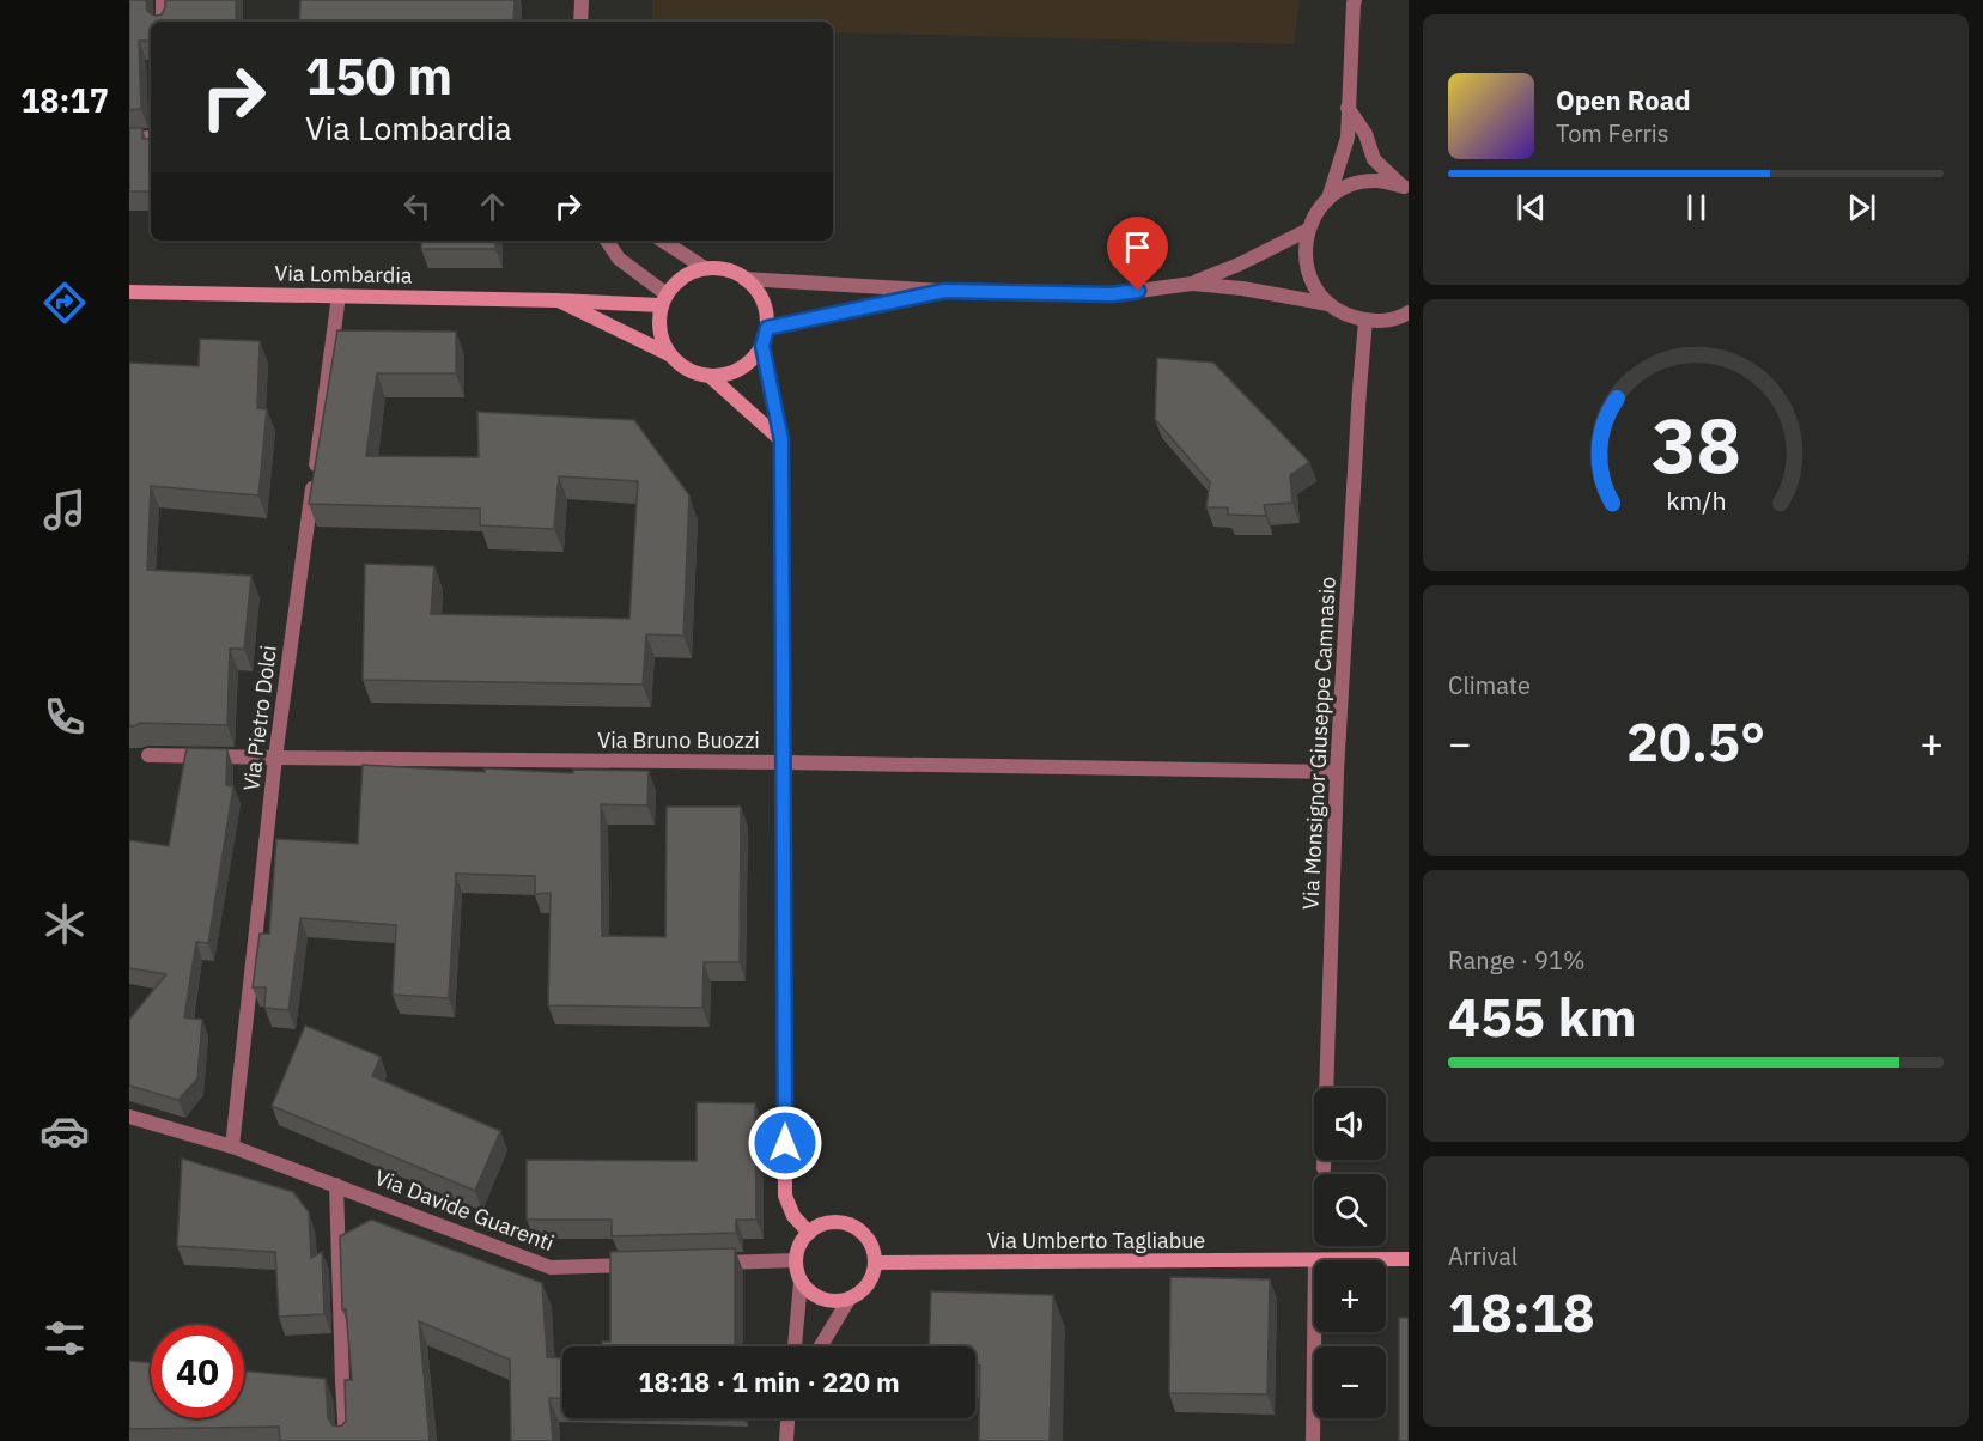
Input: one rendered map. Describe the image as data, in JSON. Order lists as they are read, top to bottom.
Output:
{
  "streets": {
    "street": [
      "Via Lombardia",
      "Via Pietro Dolci",
      "Via Bruno Buozzi",
      "Via Monsignor Giuseppe Camnasio",
      "Via Davide Guarenti",
      "Via Umberto Tagliabue"
    ]
  },
  "crossings": [
    ["Via Lombardia", "Via Pietro Dolci"],
    ["Via Pietro Dolci", "Via Bruno Buozzi"],
    ["Via Pietro Dolci", "Via Davide Guarenti"],
    ["Via Bruno Buozzi", "Via Monsignor Giuseppe Camnasio"]
  ],
  "page": {
    "tabs": "18:17",
    "turn": ["150 m", "Via Lombardia"],
    "song": ["Open Road", "Tom Ferris"],
    "tile": [
      "Climate",
      ["Range · 91%", "455 km"],
      ["Arrival", "18:18"]
    ],
    "heat": ["−", "20.5°", "+"],
    "map_buttons": ["+", "−"],
    "limit": "40",
    "trip": "18:18 · 1 min · 220 m",
    "gauge": ["38", "km/h"]
  }
}
